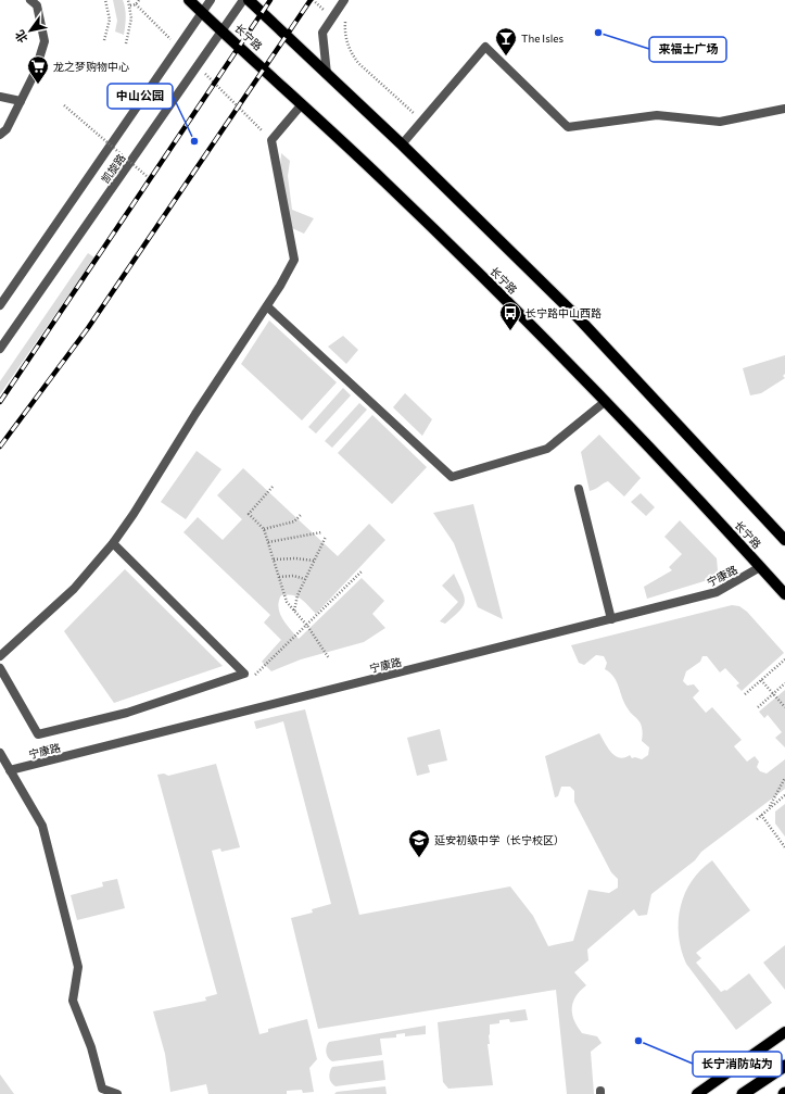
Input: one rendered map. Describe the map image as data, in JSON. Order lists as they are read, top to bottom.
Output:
{
  "streets": {
    "main road": ["长宁路"],
    "street": ["凯旋路", "宁康路"]
  },
  "crossings": [
    ["长宁路", "凯旋路"],
    ["长宁路", "宁康路"]
  ],
  "places": {
    "other": ["来福士广场", "中山公园", "长宁消防站为"],
    "bar": ["The Isles"],
    "supermarket": ["龙之梦购物中心"],
    "bus stop": ["长宁路中山西路"],
    "school or university": ["延安初级中学（长宁校区）"]
  },
  "north": "bottom left"
}
